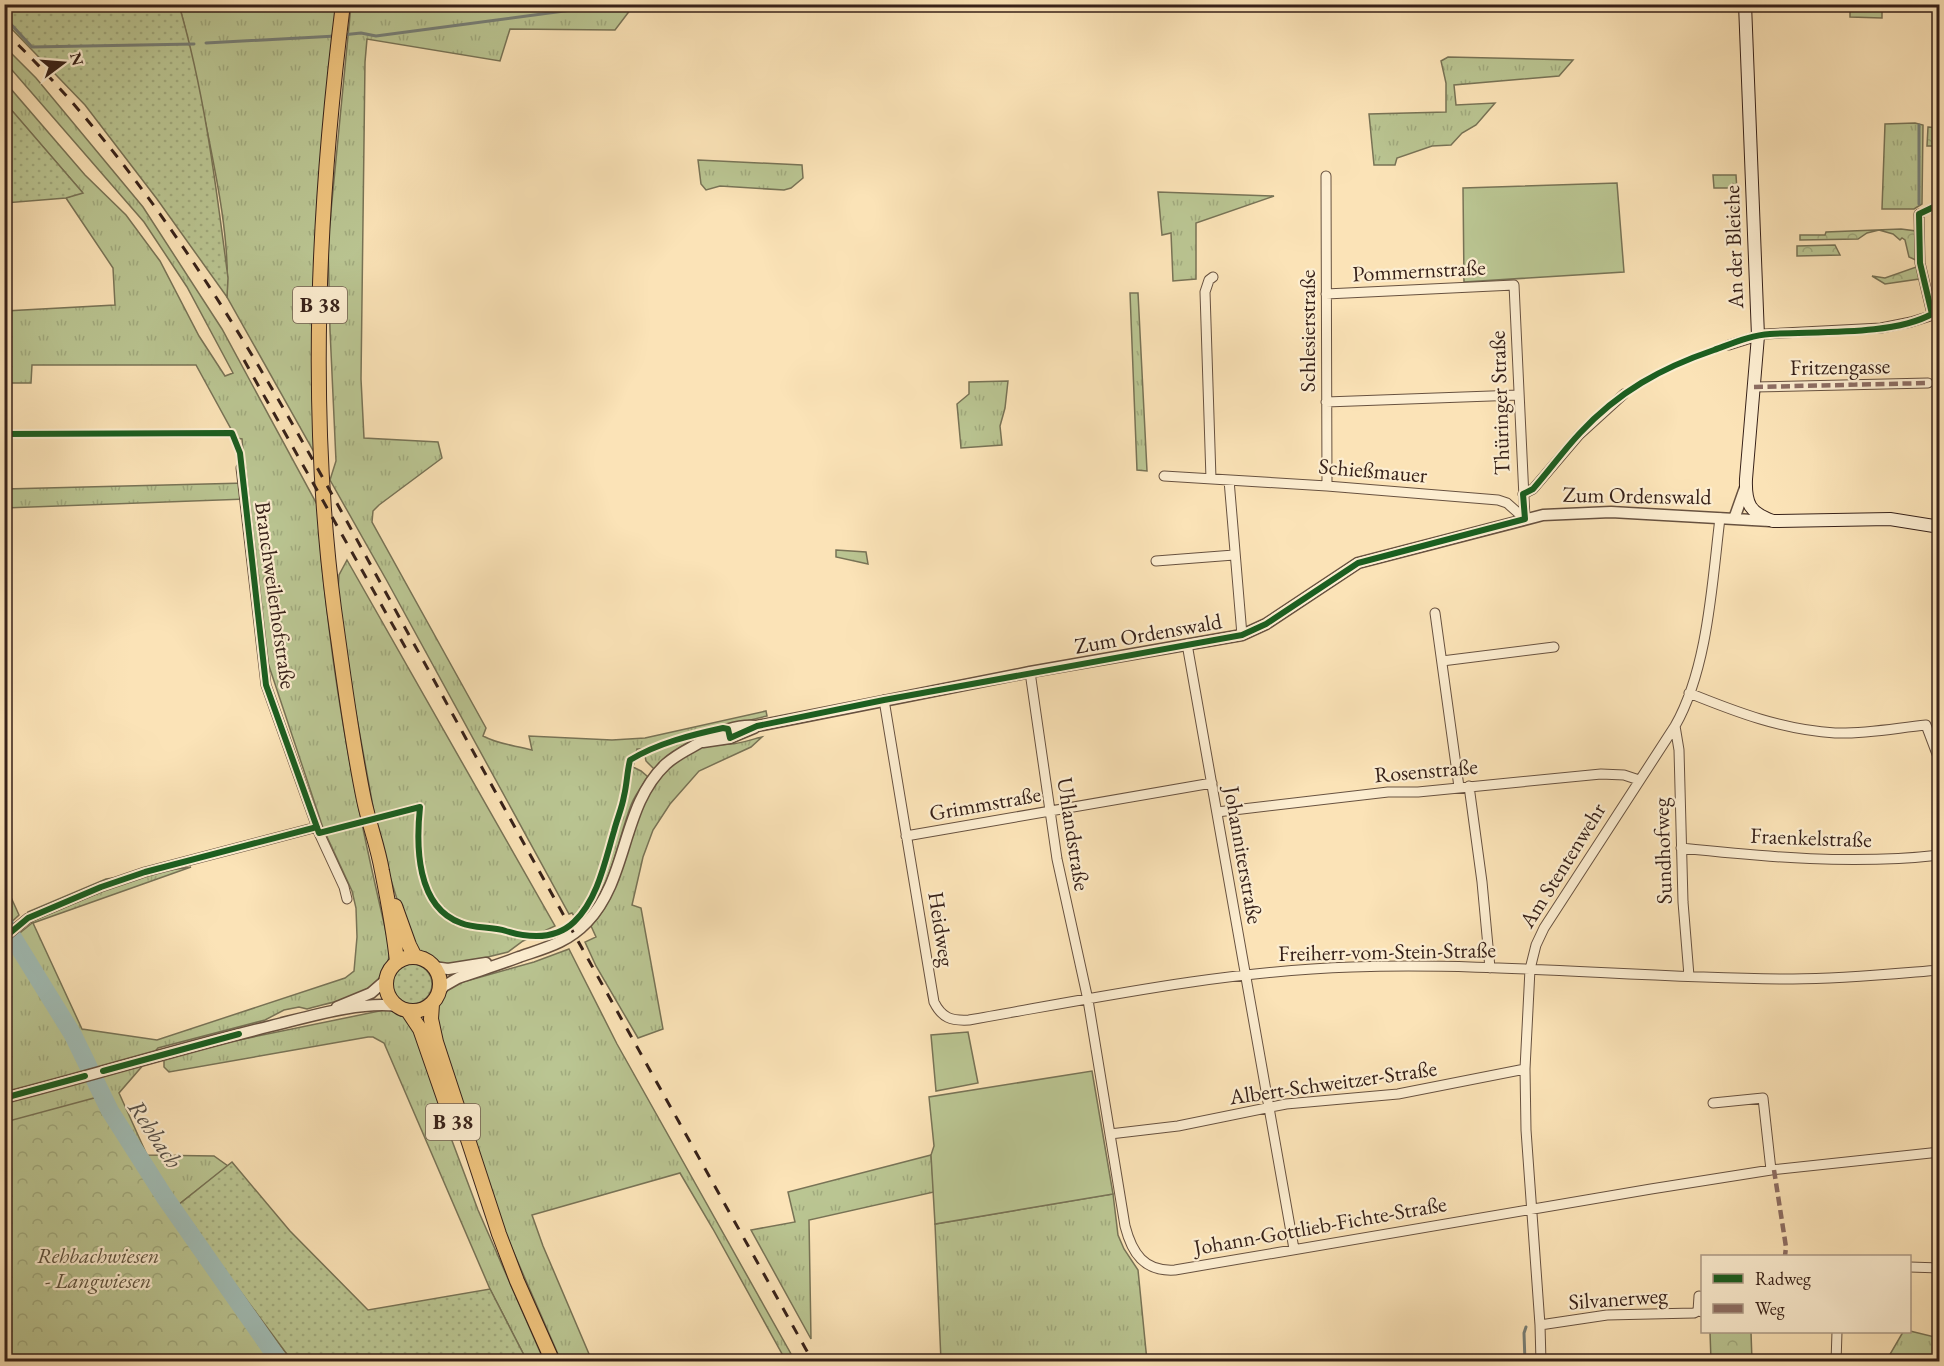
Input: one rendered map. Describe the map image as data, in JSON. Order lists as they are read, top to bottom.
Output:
{
  "streets": {
    "main road": ["An der Bleiche", "B 38", "Zum Ordenswald"],
    "street": [
      "Pommernstraße",
      "Schlesierstraße",
      "Fritzengasse",
      "Thüringer Straße",
      "Schießmauer",
      "Branchweilerhofstraße",
      "Rosenstraße",
      "Grimmstraße",
      "Uhlandstraße",
      "Fraenkelstraße",
      "Sundhofweg",
      "Johanniterstraße",
      "Am Stentenwehr",
      "Heidweg",
      "Freiherr-vom-Stein-Straße",
      "Albert-Schweitzer-Straße",
      "Johann-Gottlieb-Fichte-Straße",
      "Silvanerweg"
    ]
  },
  "crossings": [
    ["An der Bleiche", "Fritzengasse"],
    ["An der Bleiche", "Zum Ordenswald"],
    ["Pommernstraße", "Schlesierstraße"],
    ["Pommernstraße", "Thüringer Straße"],
    ["B 38", "Zum Ordenswald"],
    ["Schlesierstraße", "Schießmauer"],
    ["Thüringer Straße", "Schießmauer"],
    ["Thüringer Straße", "Zum Ordenswald"],
    ["Schießmauer", "Zum Ordenswald"],
    ["Zum Ordenswald", "Uhlandstraße"],
    ["Zum Ordenswald", "Johanniterstraße"],
    ["Zum Ordenswald", "Am Stentenwehr"],
    ["Zum Ordenswald", "Heidweg"],
    ["Rosenstraße", "Johanniterstraße"],
    ["Rosenstraße", "Am Stentenwehr"],
    ["Grimmstraße", "Uhlandstraße"],
    ["Grimmstraße", "Johanniterstraße"],
    ["Grimmstraße", "Heidweg"],
    ["Uhlandstraße", "Heidweg"],
    ["Uhlandstraße", "Freiherr-vom-Stein-Straße"],
    ["Uhlandstraße", "Johann-Gottlieb-Fichte-Straße"],
    ["Fraenkelstraße", "Sundhofweg"],
    ["Sundhofweg", "Am Stentenwehr"],
    ["Sundhofweg", "Freiherr-vom-Stein-Straße"],
    ["Johanniterstraße", "Freiherr-vom-Stein-Straße"],
    ["Johanniterstraße", "Albert-Schweitzer-Straße"],
    ["Johanniterstraße", "Johann-Gottlieb-Fichte-Straße"],
    ["Am Stentenwehr", "Freiherr-vom-Stein-Straße"],
    ["Am Stentenwehr", "Albert-Schweitzer-Straße"],
    ["Am Stentenwehr", "Johann-Gottlieb-Fichte-Straße"],
    ["Am Stentenwehr", "Silvanerweg"],
    ["Heidweg", "Freiherr-vom-Stein-Straße"],
    ["Heidweg", "Johann-Gottlieb-Fichte-Straße"],
    ["Freiherr-vom-Stein-Straße", "Johann-Gottlieb-Fichte-Straße"],
    ["Albert-Schweitzer-Straße", "Johann-Gottlieb-Fichte-Straße"]
  ],
  "water": ["Rehbach"],
  "parks": ["Rehbachwiesen - Langwiesen"],
  "legend": ["Radweg", "Weg"],
  "north": "right"
}
